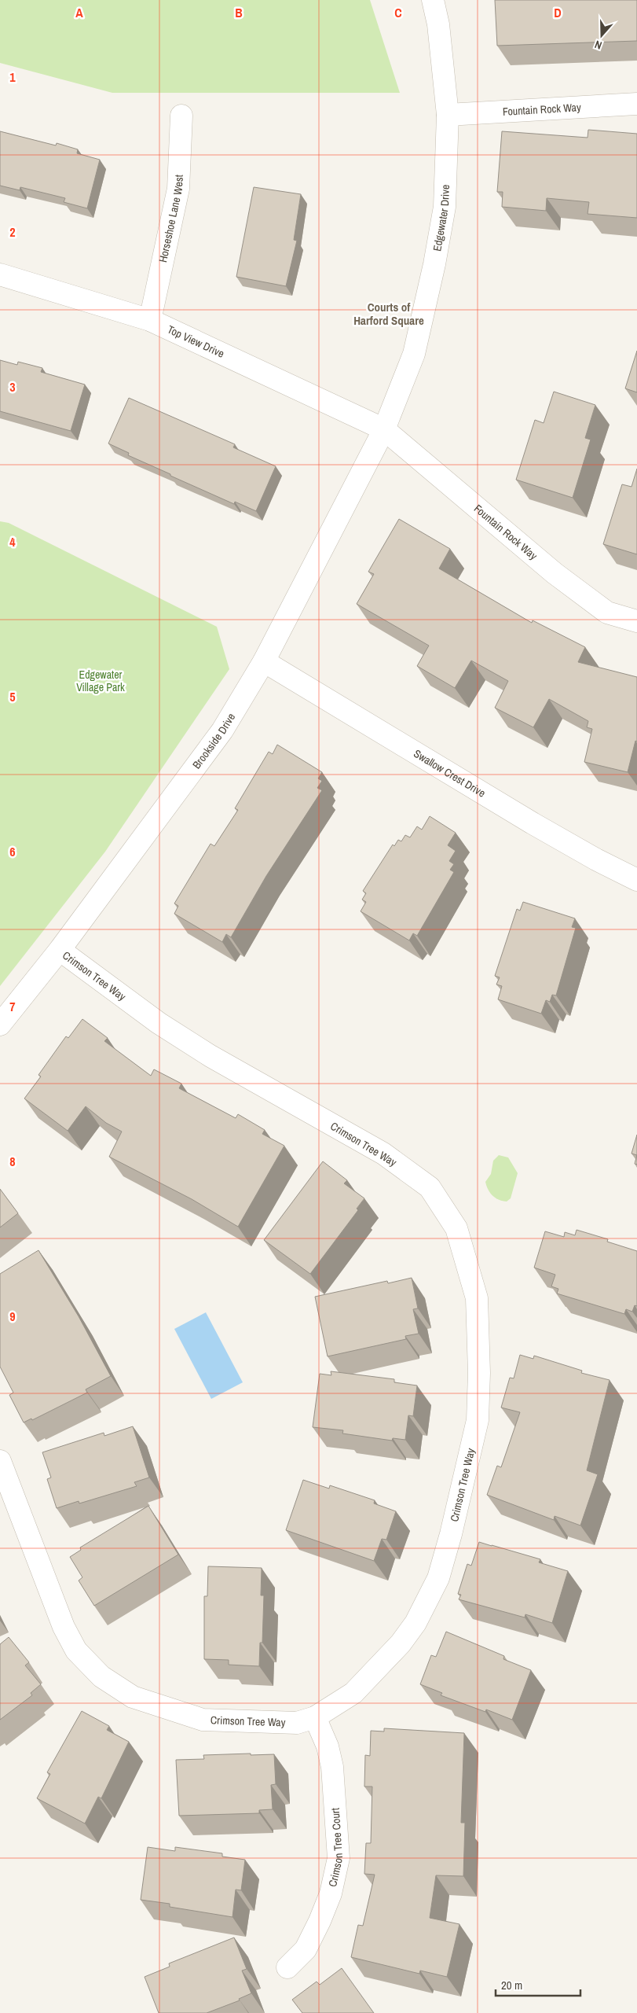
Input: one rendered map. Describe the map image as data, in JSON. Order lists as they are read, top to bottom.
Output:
{
  "streets": {
    "street": [
      "Fountain Rock Way",
      "Edgewater Drive",
      "Horseshoe Lane West",
      "Top View Drive",
      "Brookside Drive",
      "Swallow Crest Drive",
      "Crimson Tree Way",
      "Crimson Tree Court"
    ]
  },
  "crossings": [
    ["Fountain Rock Way", "Edgewater Drive"],
    ["Fountain Rock Way", "Top View Drive"],
    ["Fountain Rock Way", "Brookside Drive"],
    ["Edgewater Drive", "Top View Drive"],
    ["Edgewater Drive", "Brookside Drive"],
    ["Horseshoe Lane West", "Top View Drive"],
    ["Top View Drive", "Brookside Drive"],
    ["Brookside Drive", "Swallow Crest Drive"],
    ["Brookside Drive", "Crimson Tree Way"],
    ["Crimson Tree Way", "Crimson Tree Court"]
  ],
  "districts": ["Courts of Harford Square"],
  "parks": ["Edgewater Village Park"],
  "scale_bar": "20 m",
  "north": "bottom",
  "grid": {
    "columns": [
      "A",
      "B",
      "C",
      "D"
    ],
    "rows": [
      "1",
      "2",
      "3",
      "4",
      "5",
      "6",
      "7",
      "8",
      "9"
    ]
  }
}
